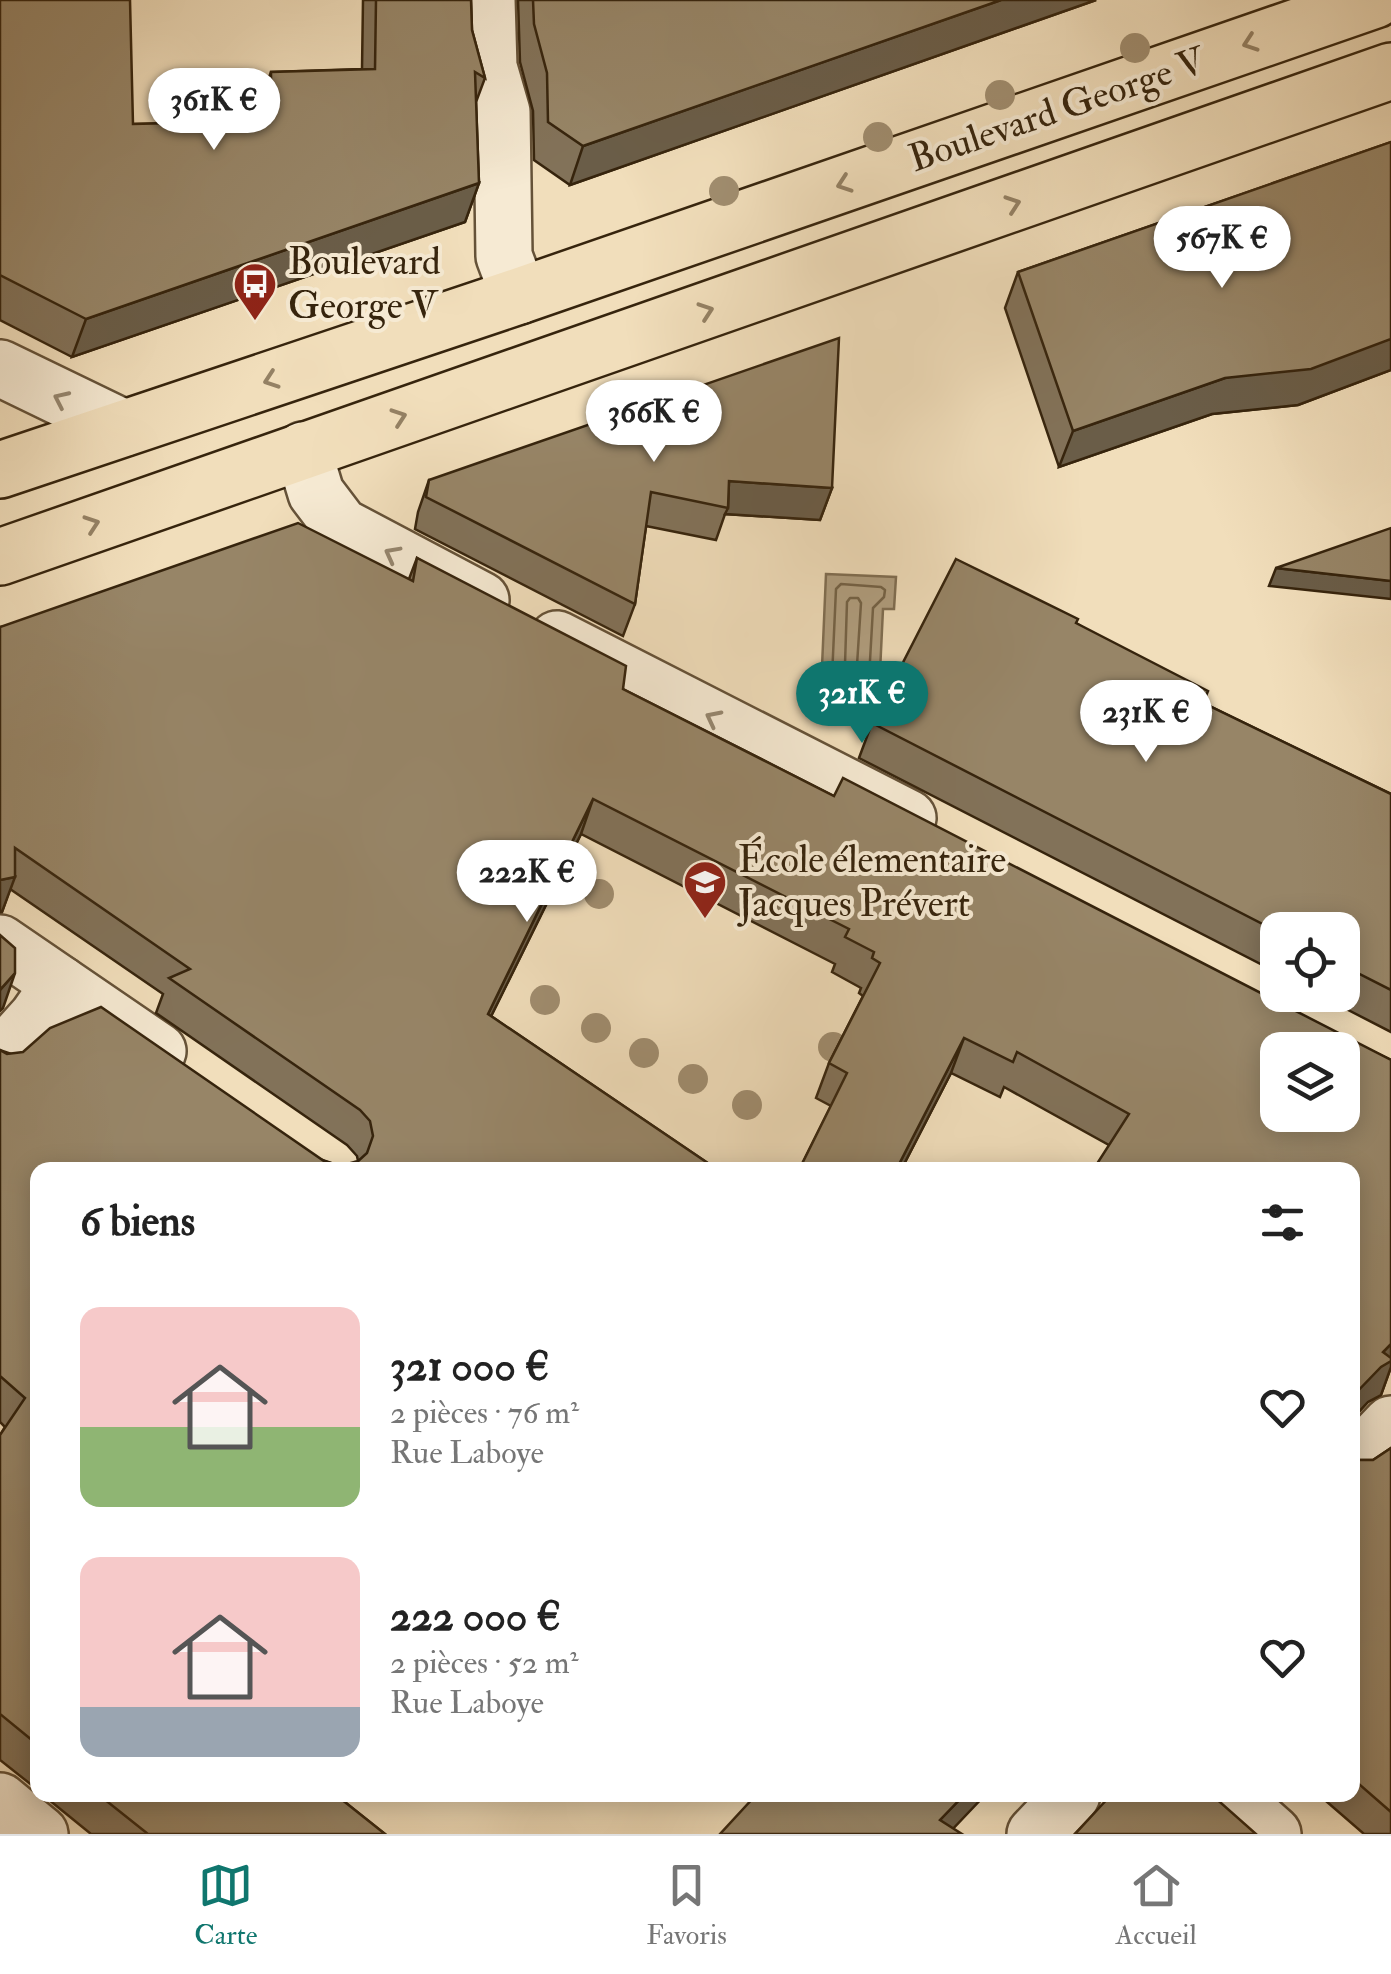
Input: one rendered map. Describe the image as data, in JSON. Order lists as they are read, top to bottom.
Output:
{
  "streets": {
    "main road": ["Boulevard George V"]
  },
  "places": {
    "bus stop": ["Boulevard George V"],
    "school or university": ["École élementaire Jacques Prévert"]
  },
  "page": {
    "price": [
      "361K €",
      "567K €",
      "366K €",
      "321K €",
      "231K €",
      "222K €"
    ],
    "heading": "6 biens",
    "list": [
      {
        "name": "321 000 €",
        "note": "2 pièces · 76 m² · Rue Laboye"
      },
      {
        "name": "222 000 €",
        "note": "2 pièces · 52 m² · Rue Laboye"
      }
    ],
    "tabs": ["Carte", "Favoris", "Accueil"]
  }
}
